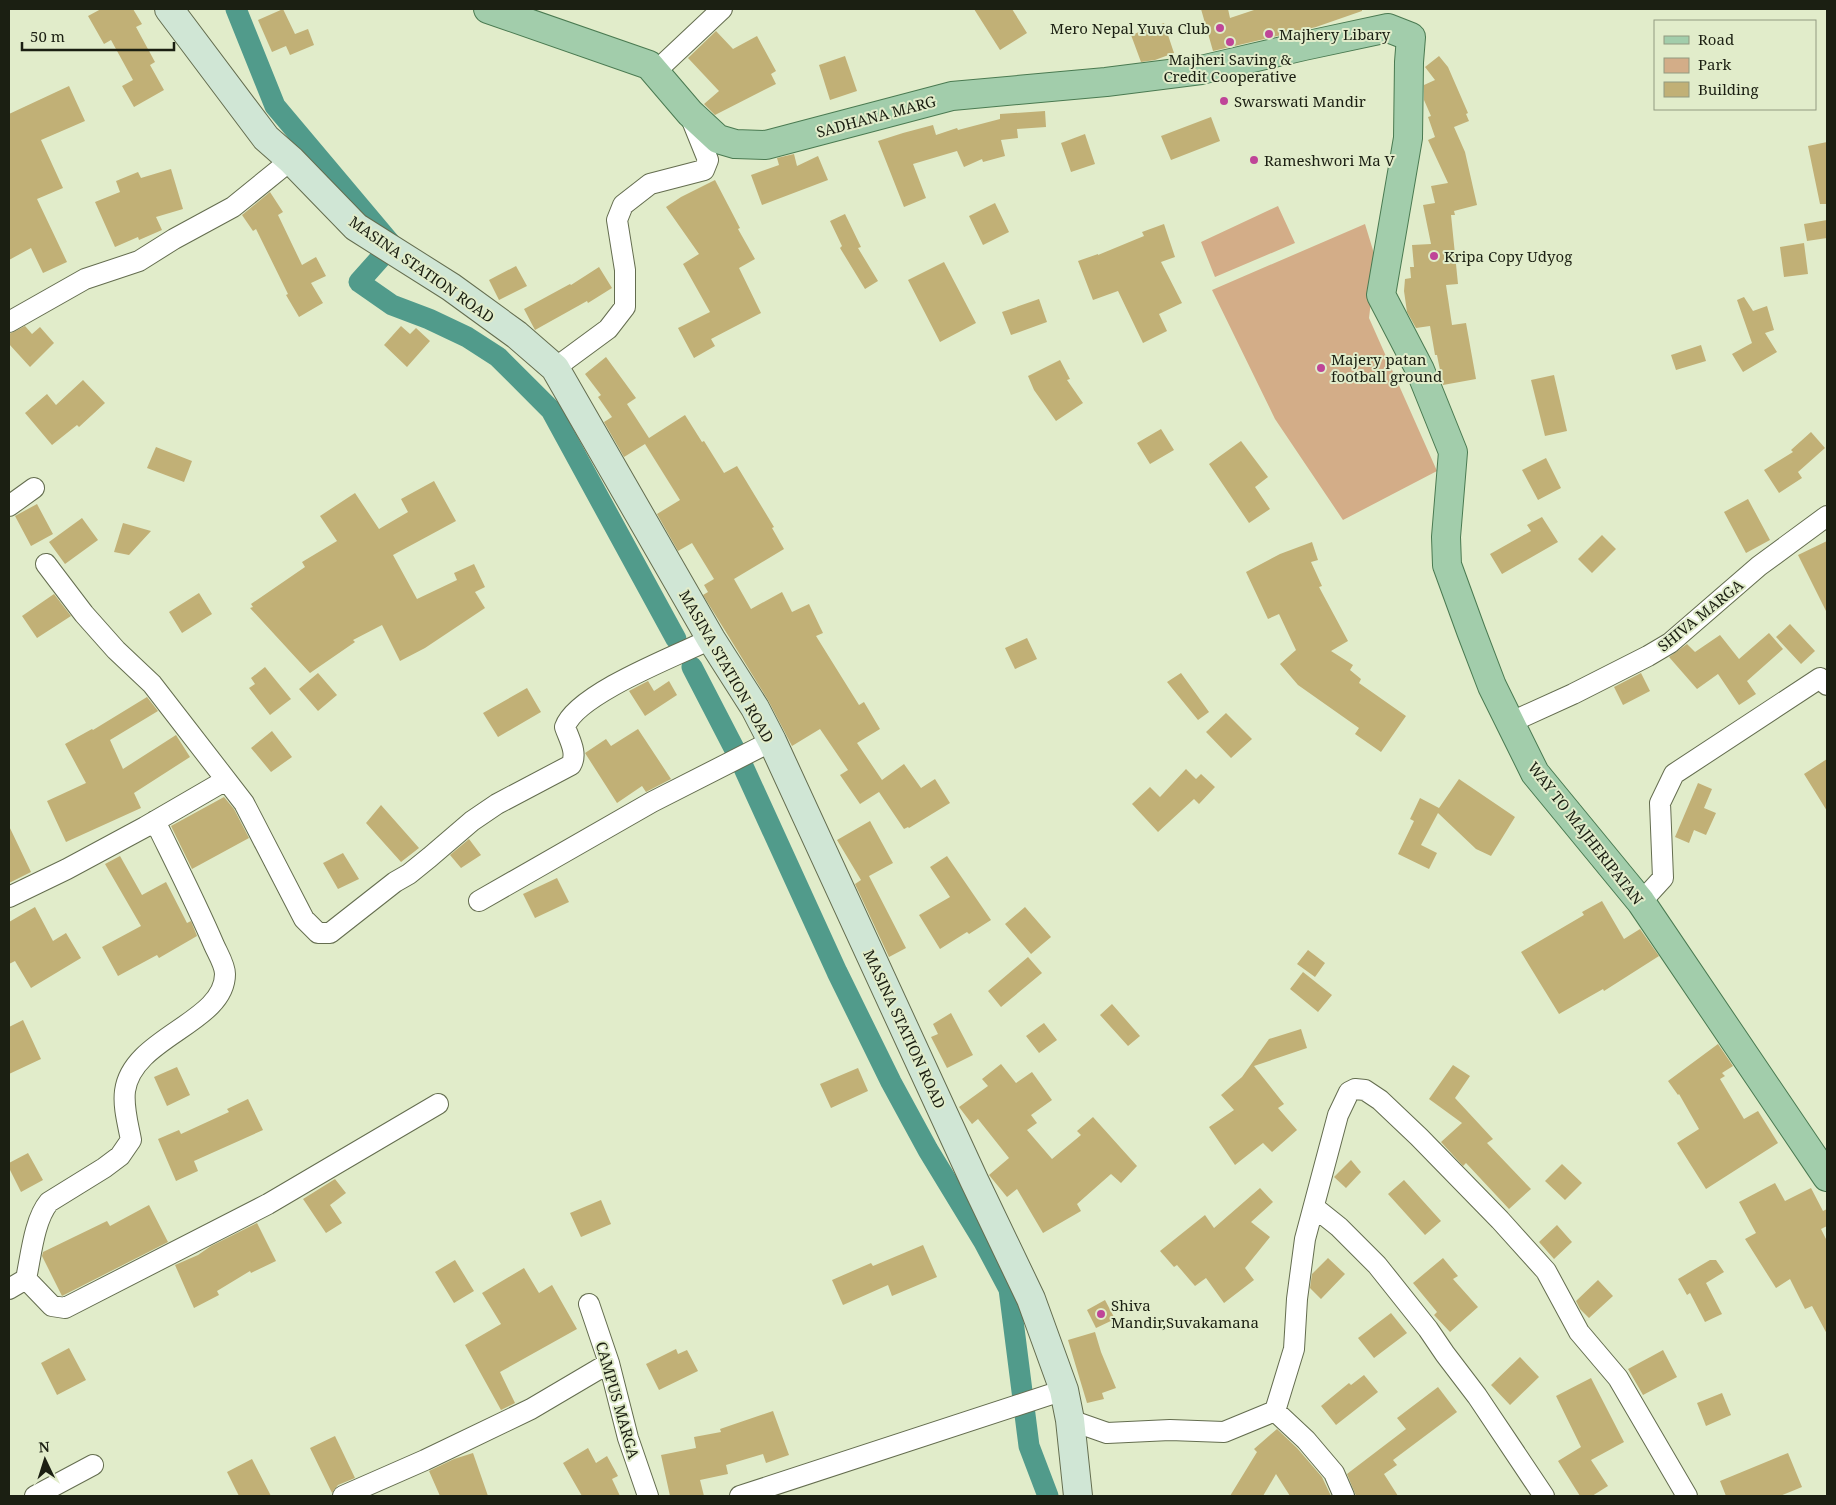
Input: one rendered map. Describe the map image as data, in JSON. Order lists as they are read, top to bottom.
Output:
{
  "streets": {
    "main road": ["SADHANA MARG", "WAY TO MAJHERIPATAN"],
    "street": ["MASINA STATION ROAD", "SHIVA MARGA", "CAMPUS MARGA"]
  },
  "crossings": [
    ["SADHANA MARG", "WAY TO MAJHERIPATAN"],
    ["SHIVA MARGA", "WAY TO MAJHERIPATAN"]
  ],
  "places": [
    "Mero Nepal Yuva Club",
    "Majhery Libary",
    "Majheri Saving & Credit Cooperative",
    "Swarswati Mandir",
    "Rameshwori Ma V",
    "Kripa Copy Udyog",
    "Majery patan football ground",
    "Shiva Mandir,Suvakamana"
  ],
  "legend": ["Road", "Park", "Building"],
  "scale_bar": "50 m",
  "north": "top"
}
